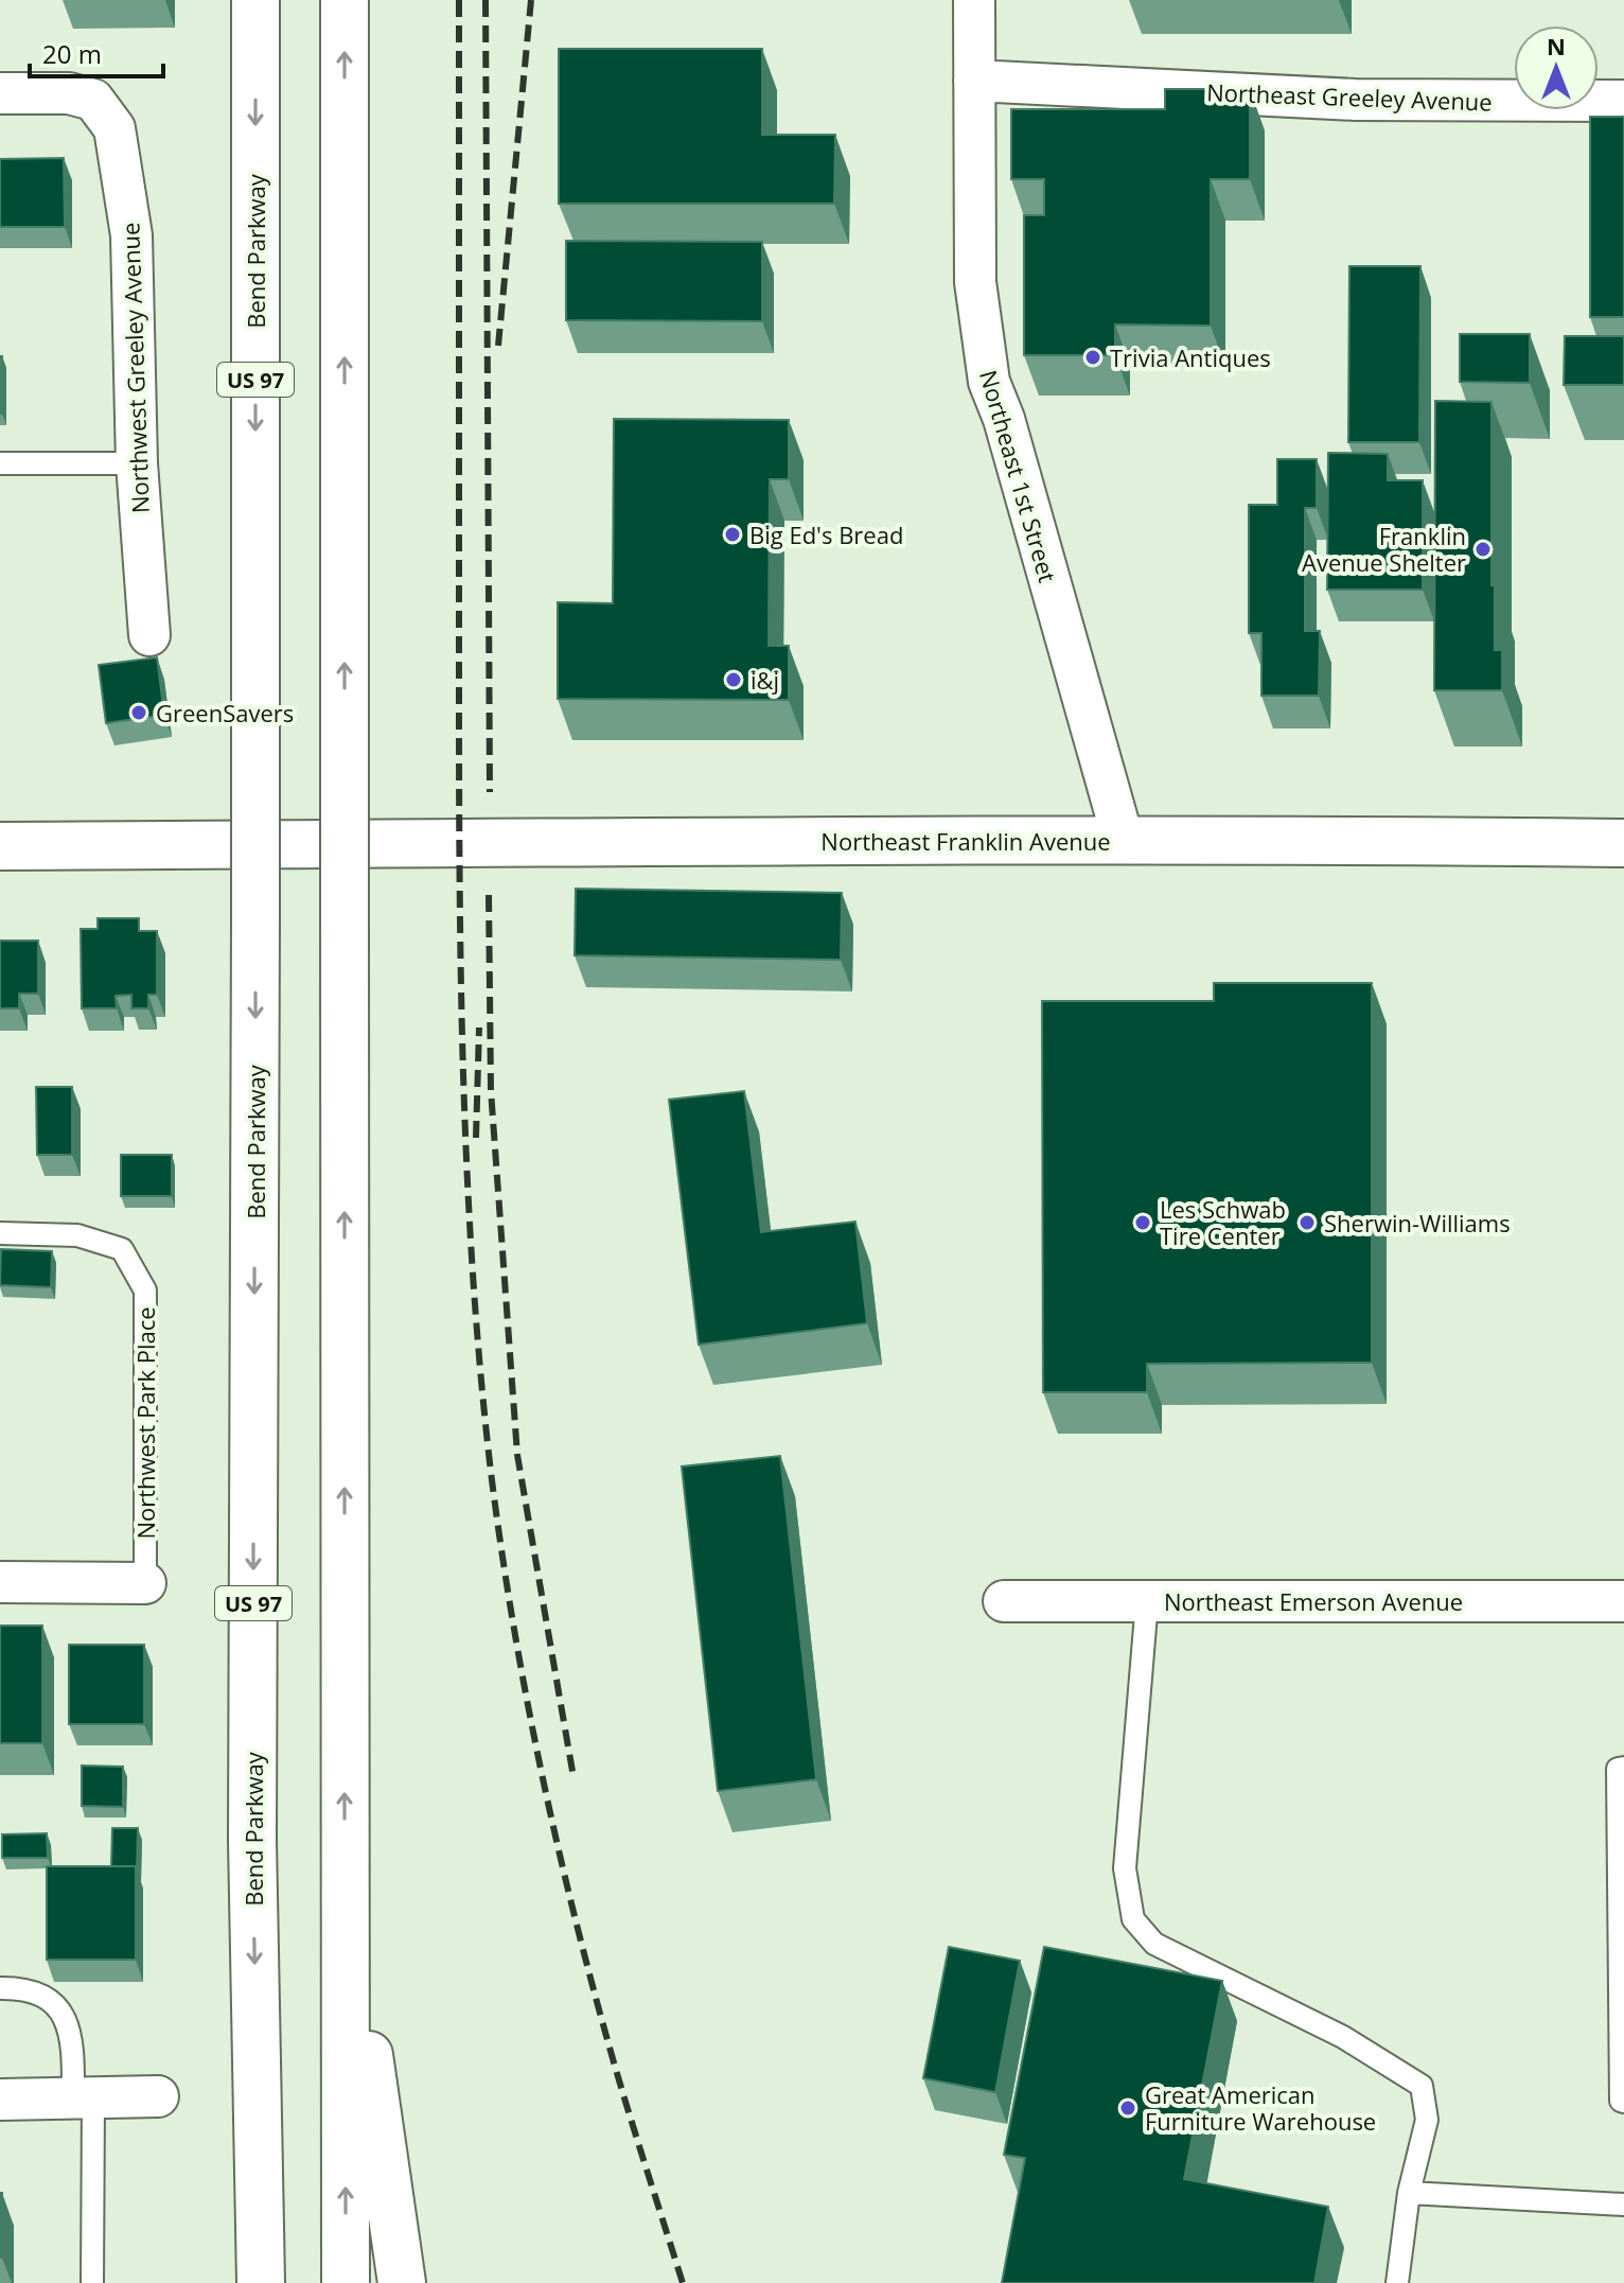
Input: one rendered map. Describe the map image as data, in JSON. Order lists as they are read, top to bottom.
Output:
{
  "streets": {
    "main road": ["Bend Parkway", "US 97", "Northeast Franklin Avenue"],
    "street": [
      "Northeast Greeley Avenue",
      "Northwest Greeley Avenue",
      "Northeast 1st Street",
      "Northwest Park Place",
      "Northeast Emerson Avenue"
    ]
  },
  "crossings": [
    ["Northeast Greeley Avenue", "Northeast 1st Street"],
    ["Northeast 1st Street", "Northeast Franklin Avenue"]
  ],
  "places": [
    "Trivia Antiques",
    "Big Ed's Bread",
    "Franklin Avenue Shelter",
    "i&j",
    "GreenSavers",
    "Les Schwab Tire Center",
    "Sherwin-Williams",
    "Great American Furniture Warehouse"
  ],
  "scale_bar": "20 m",
  "north": "top"
}
